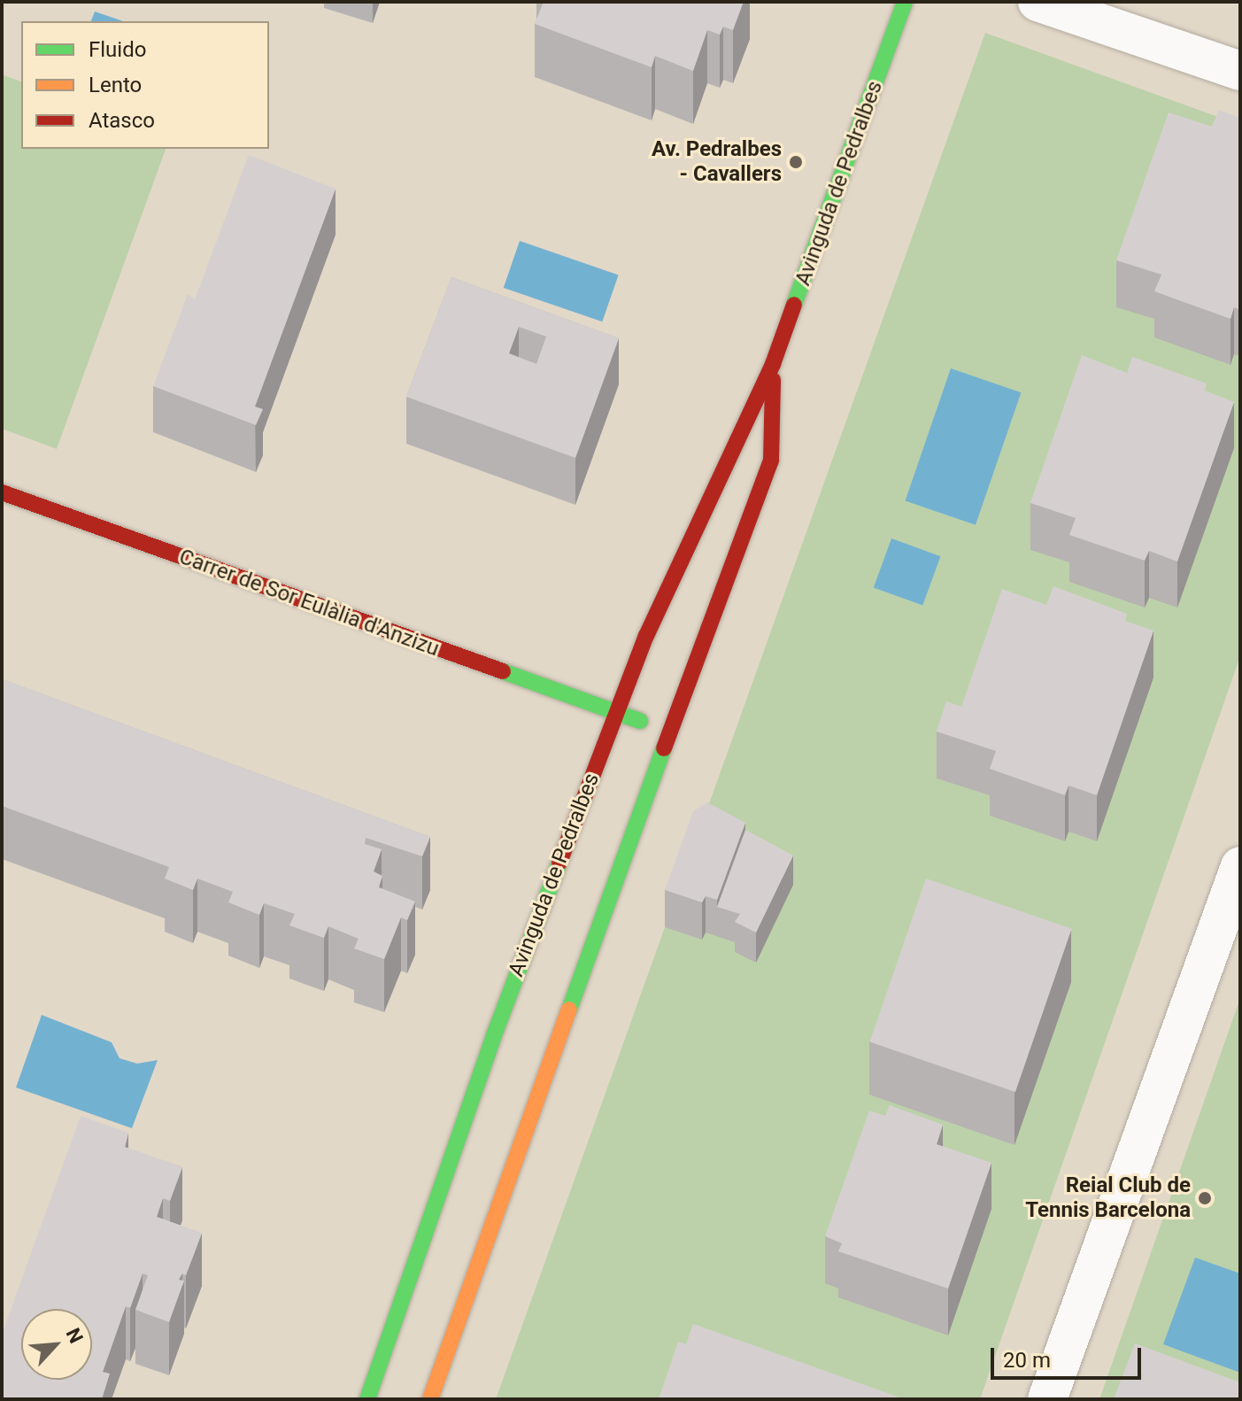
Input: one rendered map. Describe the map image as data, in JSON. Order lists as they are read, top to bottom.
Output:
{
  "streets": {
    "street": ["Avinguda de Pedralbes", "Carrer de Sor Eulàlia d'Anzizu"]
  },
  "crossings": [
    ["Avinguda de Pedralbes", "Carrer de Sor Eulàlia d'Anzizu"]
  ],
  "places": ["Av. Pedralbes - Cavallers", "Reial Club de Tennis Barcelona"],
  "legend": ["Fluido", "Lento", "Atasco"],
  "scale_bar": "20 m",
  "north": "top right"
}
